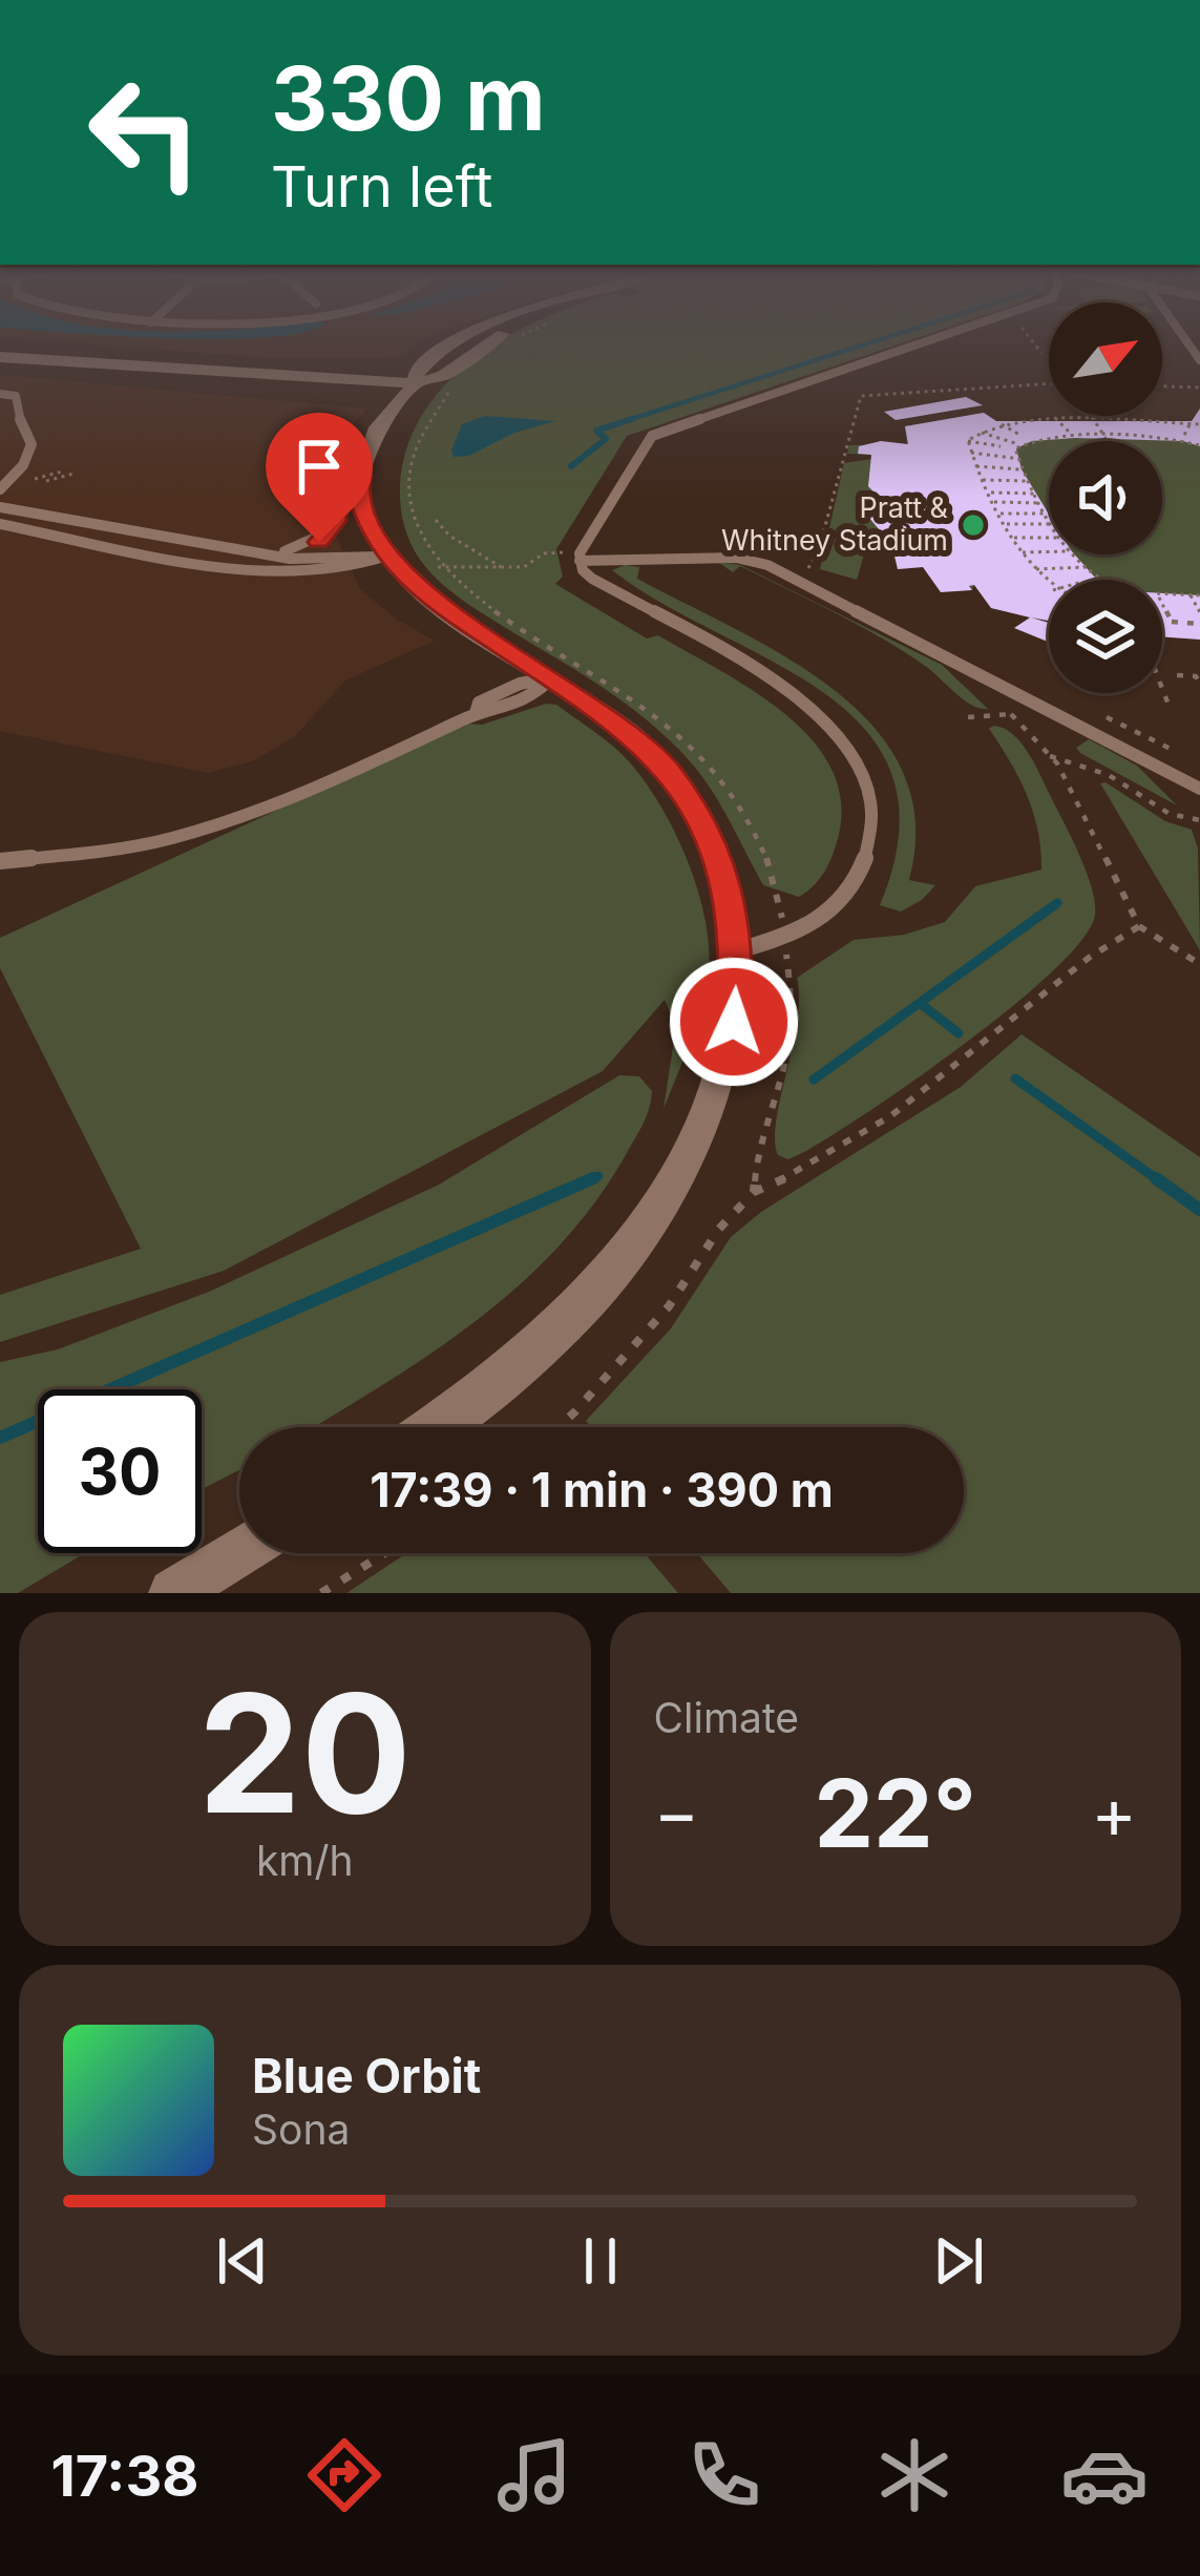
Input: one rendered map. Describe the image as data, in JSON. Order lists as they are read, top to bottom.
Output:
{
  "places": ["Pratt & Whitney Stadium"],
  "north": "top right",
  "page": {
    "turn": ["330 m", "Turn left"],
    "limit": "30",
    "trip": "17:39 · 1 min · 390 m",
    "tile": [
      ["20", "km/h"],
      "Climate"
    ],
    "heat": ["−", "22°", "+"],
    "song": ["Blue Orbit", "Sona"],
    "tabs": "17:38"
  }
}
